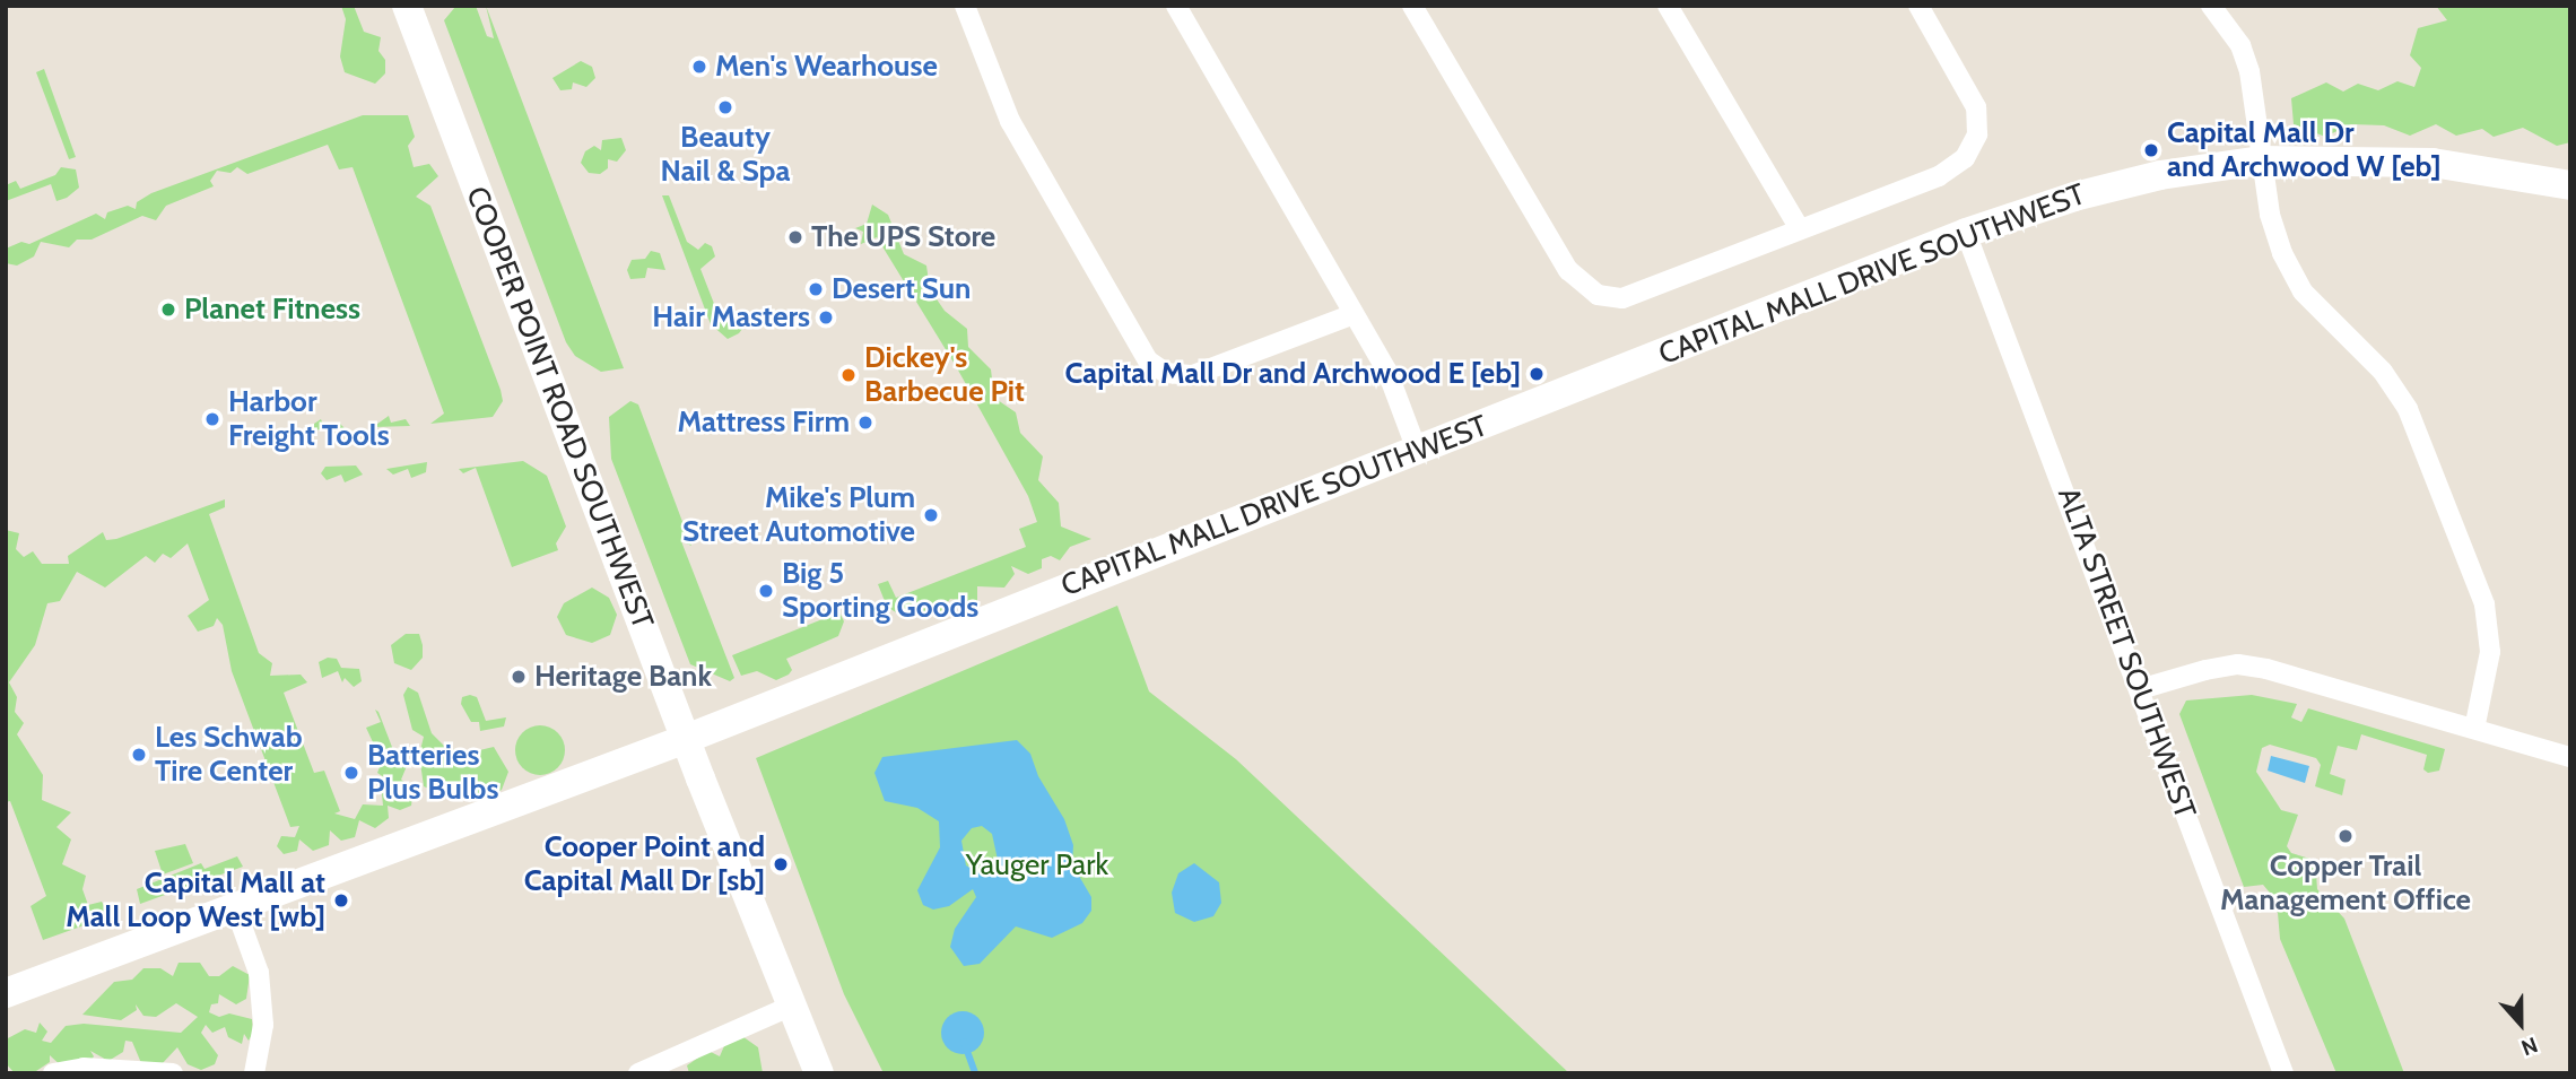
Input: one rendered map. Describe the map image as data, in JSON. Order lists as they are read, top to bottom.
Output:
{
  "streets": {
    "street": ["CAPITAL MALL DRIVE SOUTHWEST", "COOPER POINT ROAD SOUTHWEST", "ALTA STREET SOUTHWEST"]
  },
  "crossings": [
    ["CAPITAL MALL DRIVE SOUTHWEST", "COOPER POINT ROAD SOUTHWEST"],
    ["CAPITAL MALL DRIVE SOUTHWEST", "ALTA STREET SOUTHWEST"]
  ],
  "parks": ["Yauger Park"],
  "places": [
    "Men's Wearhouse",
    "Beauty Nail & Spa",
    "Capital Mall Dr and Archwood W [eb]",
    "The UPS Store",
    "Desert Sun",
    "Planet Fitness",
    "Hair Masters",
    "Capital Mall Dr and Archwood E [eb]",
    "Dickey's Barbecue Pit",
    "Harbor Freight Tools",
    "Mattress Firm",
    "Mike's Plum Street Automotive",
    "Big 5 Sporting Goods",
    "Heritage Bank",
    "Les Schwab Tire Center",
    "Batteries Plus Bulbs",
    "Copper Trail Management Office",
    "Cooper Point and Capital Mall Dr [sb]",
    "Capital Mall at Mall Loop West [wb]"
  ],
  "north": "bottom"
}
